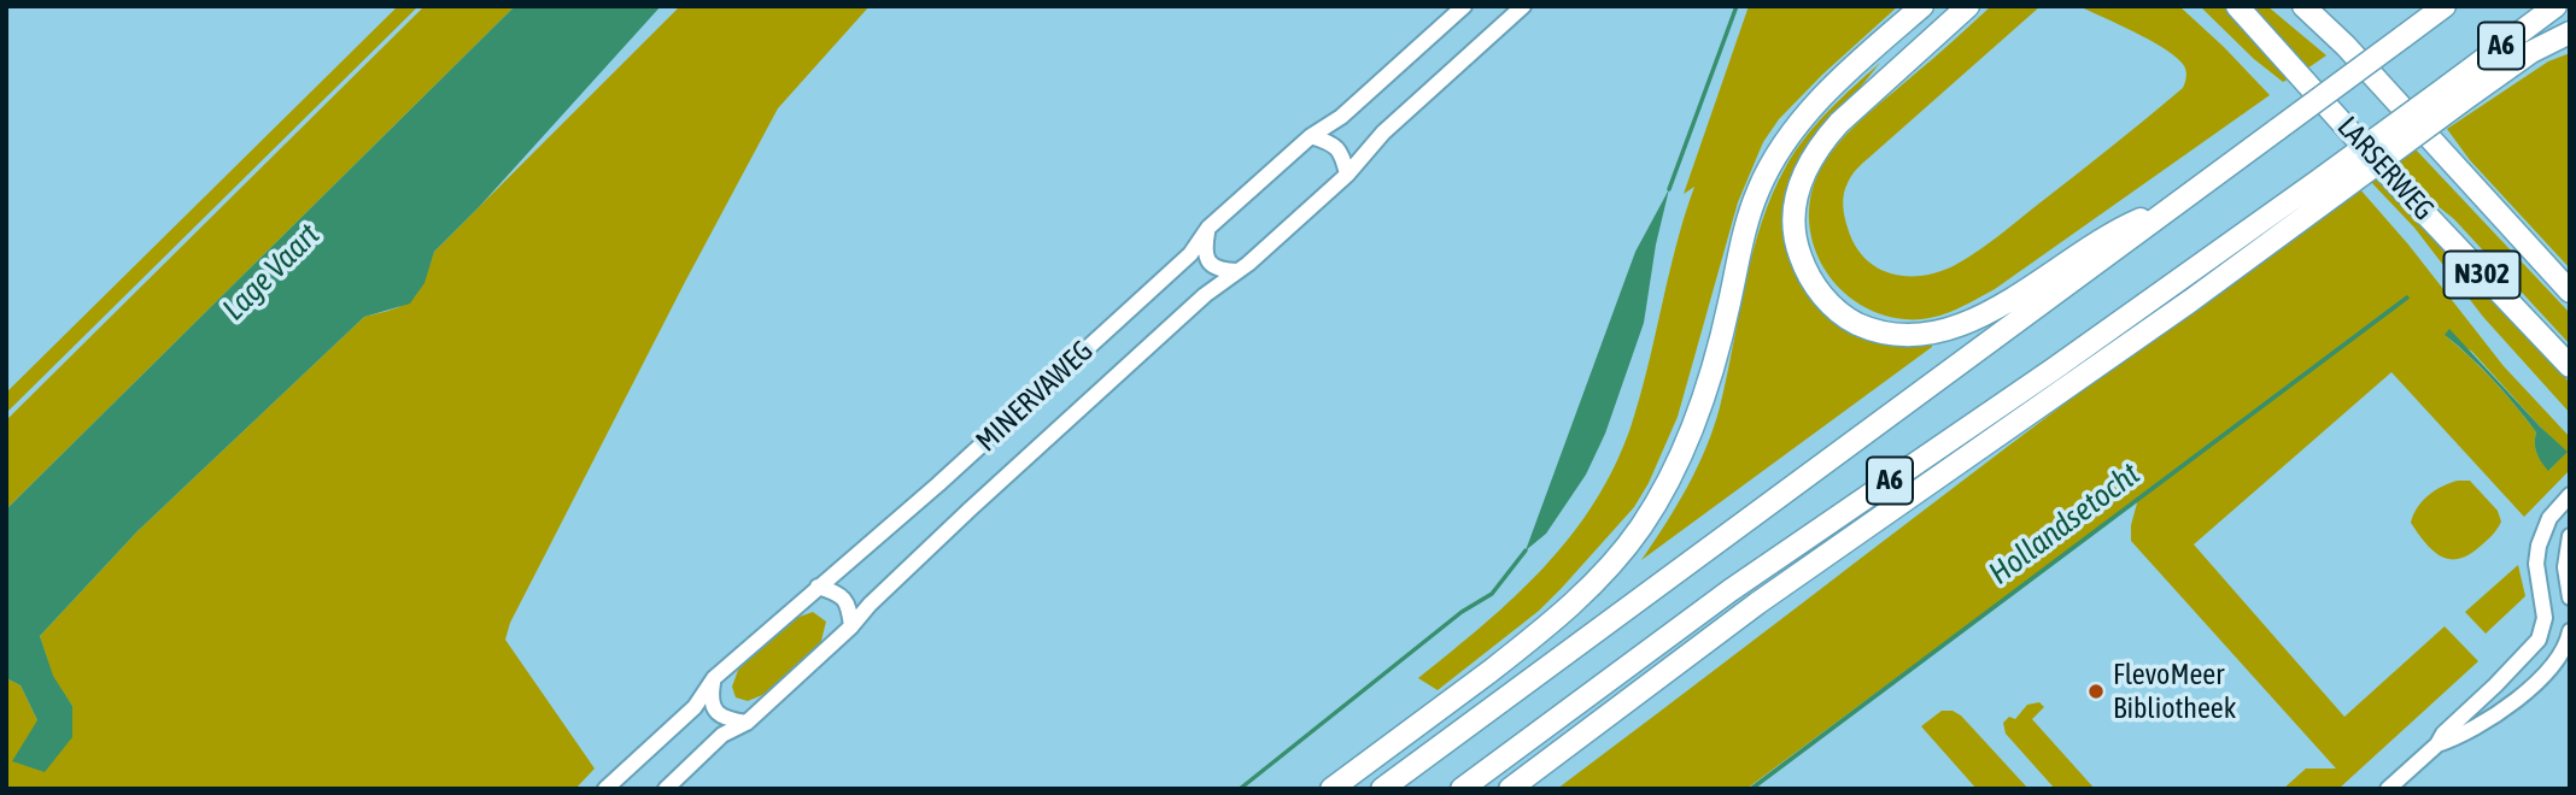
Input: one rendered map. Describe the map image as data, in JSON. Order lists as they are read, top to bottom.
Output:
{
  "streets": {
    "highway": ["A6", "LARSERWEG", "N302"],
    "street": ["MINERVAWEG"]
  },
  "water": ["Lage Vaart", "Hollandsetocht"],
  "places": ["FlevoMeer Bibliotheek"]
}
